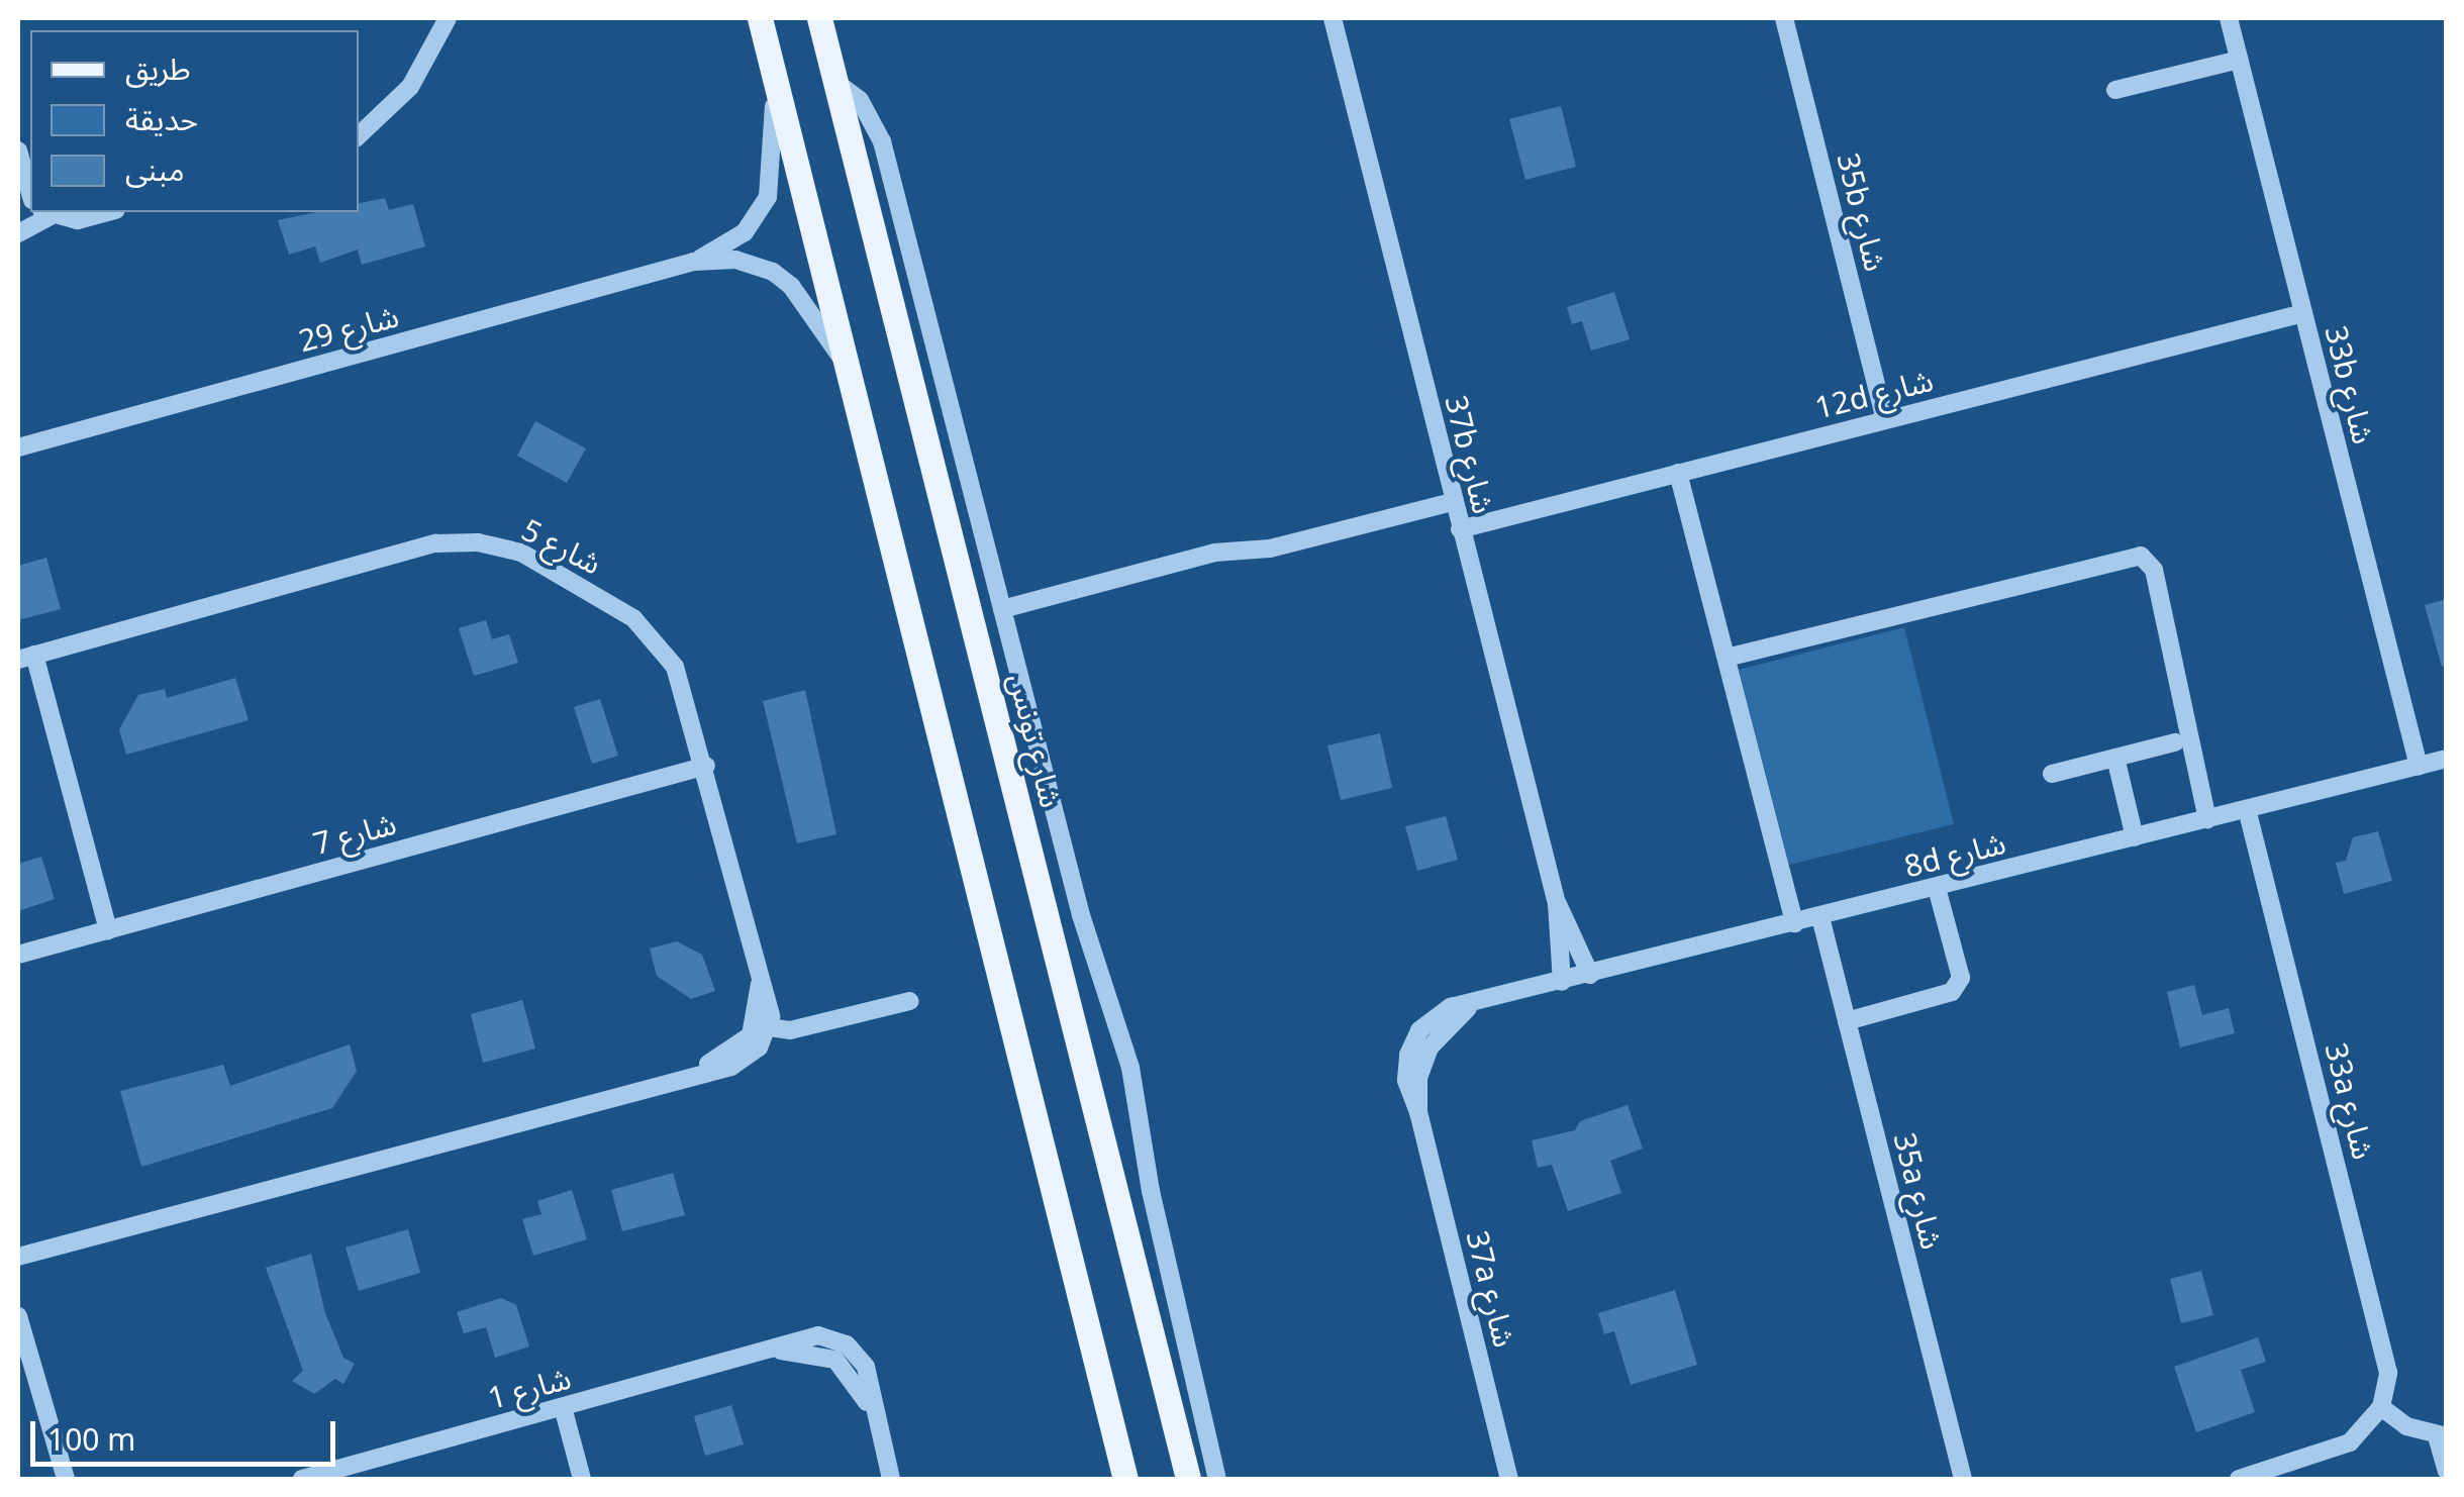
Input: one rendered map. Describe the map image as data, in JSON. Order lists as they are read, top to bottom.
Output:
{
  "streets": {
    "main road": ["شارع تونس"],
    "street": [
      "35b شارع",
      "شارع 29",
      "33b شارع",
      "12d شارع",
      "37b شارع",
      "شارع 5",
      "شارع 7",
      "8d شارع",
      "33a شارع",
      "35a شارع",
      "37a شارع",
      "شارع 1"
    ]
  },
  "crossings": [
    ["35b شارع", "12d شارع"],
    ["33b شارع", "12d شارع"],
    ["33b شارع", "8d شارع"],
    ["12d شارع", "37b شارع"],
    ["37b شارع", "8d شارع"],
    ["شارع 5", "شارع 7"],
    ["8d شارع", "33a شارع"],
    ["8d شارع", "35a شارع"],
    ["8d شارع", "37a شارع"]
  ],
  "legend": ["طريق", "حديقة", "مبنى"],
  "scale_bar": "100 m"
}
